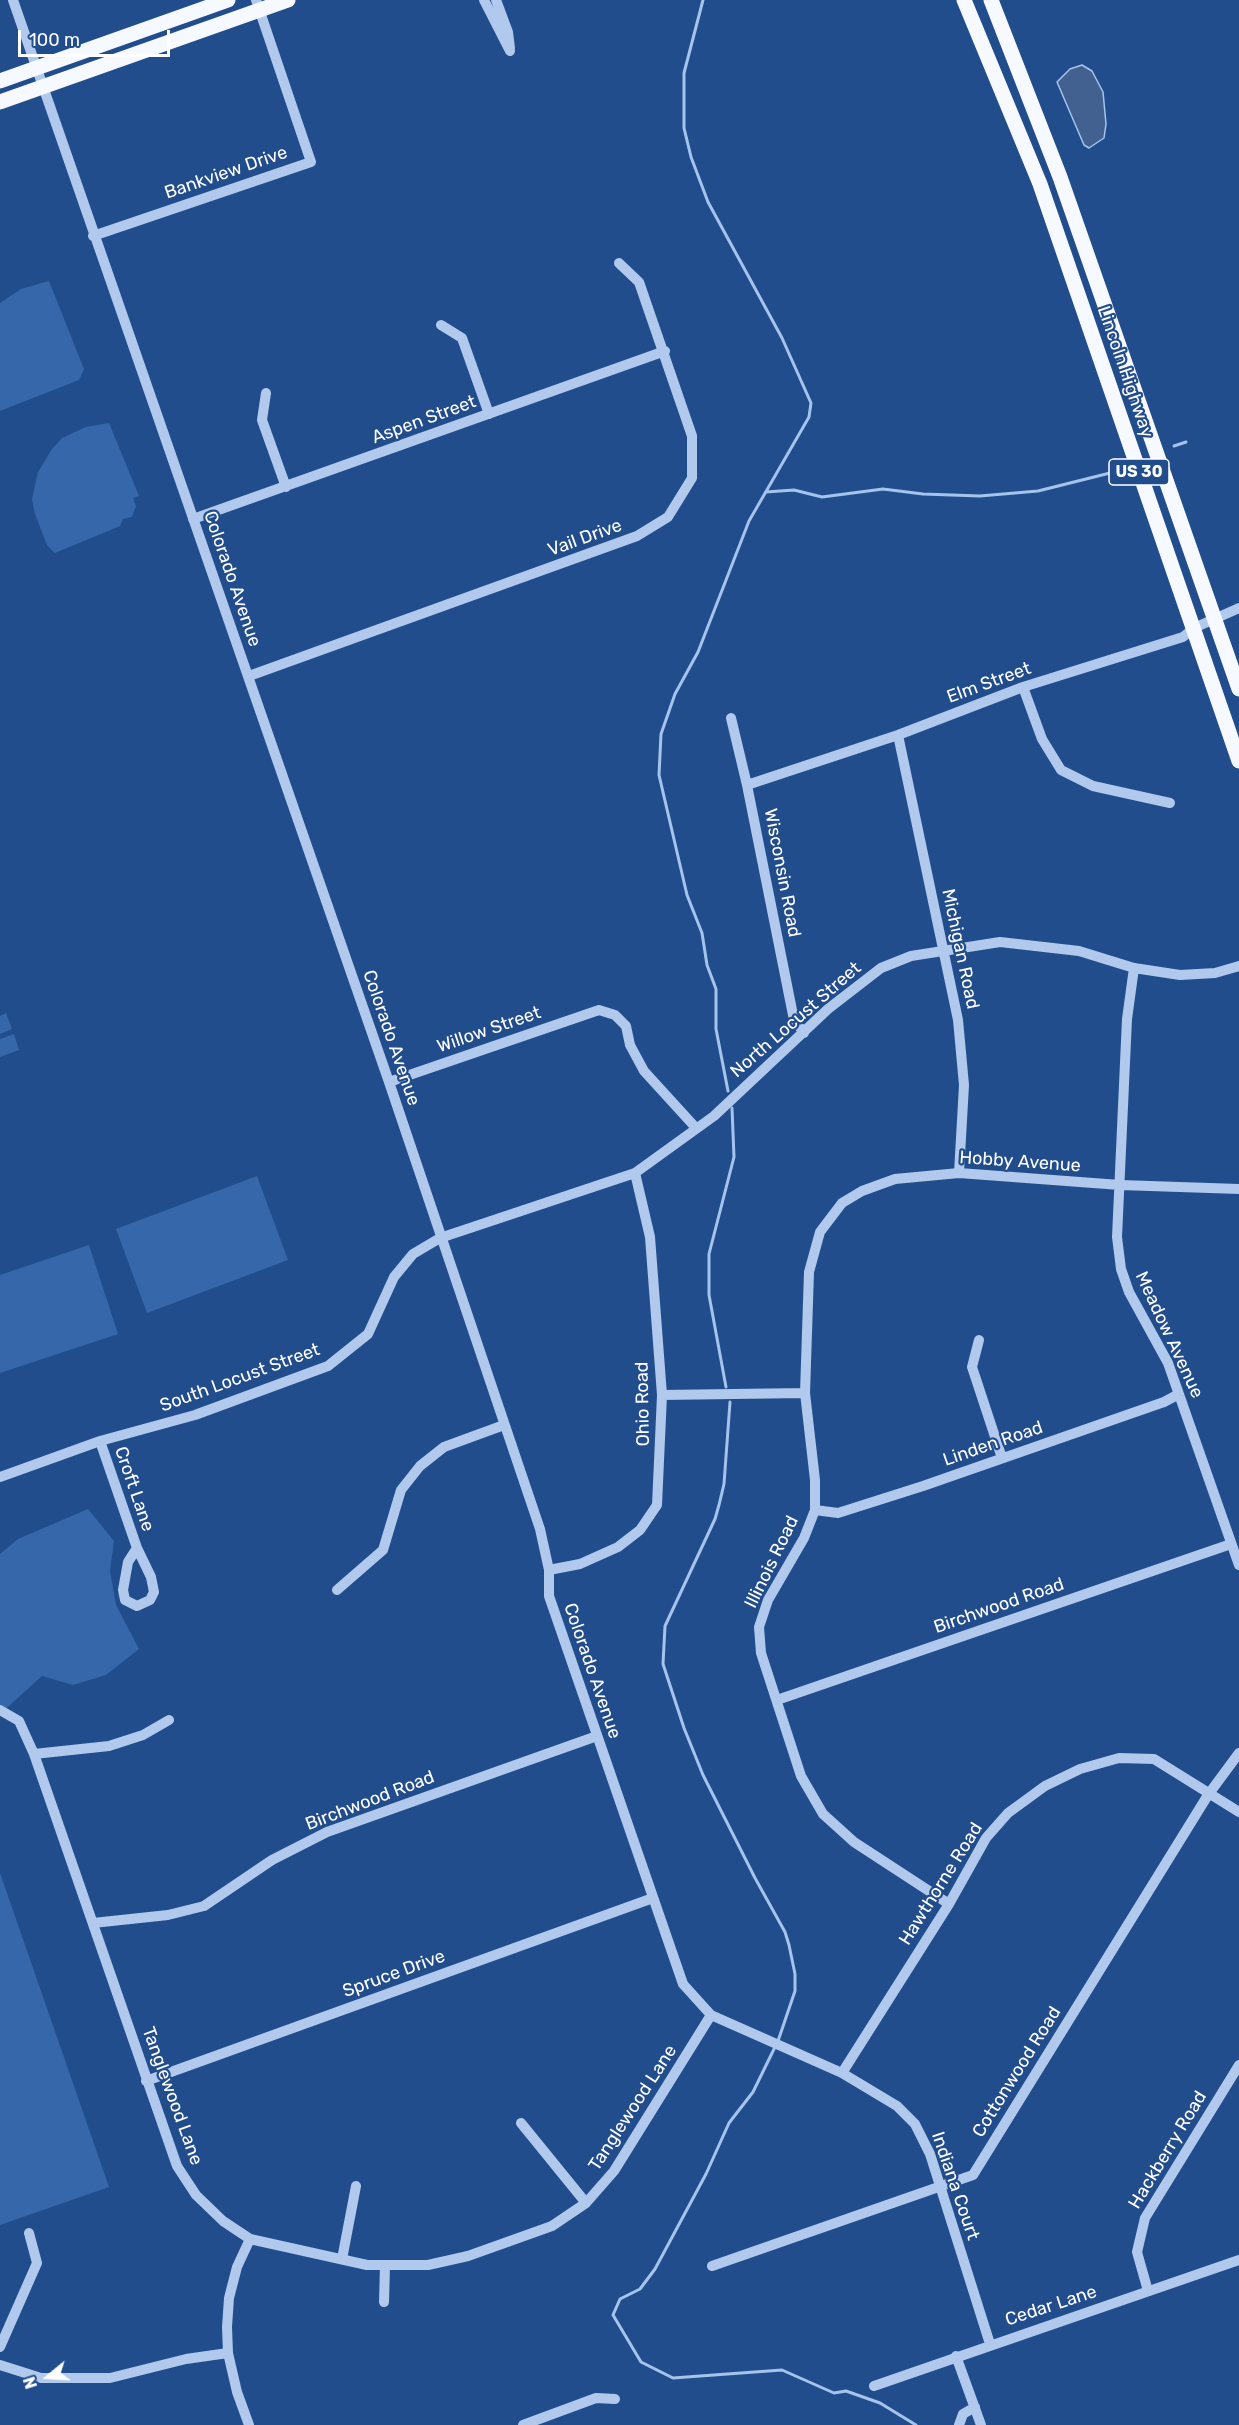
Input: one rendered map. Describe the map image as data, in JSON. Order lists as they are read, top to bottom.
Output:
{
  "streets": {
    "main road": ["Lincoln Highway", "US 30"],
    "street": [
      "Bankview Drive",
      "Aspen Street",
      "Vail Drive",
      "Colorado Avenue",
      "Elm Street",
      "Wisconsin Road",
      "Michigan Road",
      "North Locust Street",
      "Willow Street",
      "Hobby Avenue",
      "Meadow Avenue",
      "South Locust Street",
      "Ohio Road",
      "Linden Road",
      "Croft Lane",
      "Illinois Road",
      "Birchwood Road",
      "Hawthorne Road",
      "Spruce Drive",
      "Cottonwood Road",
      "Tanglewood Lane",
      "Hackberry Road",
      "Indiana Court",
      "Cedar Lane"
    ]
  },
  "crossings": [
    ["Bankview Drive", "Colorado Avenue"],
    ["Lincoln Highway", "Elm Street"],
    ["Aspen Street", "Vail Drive"],
    ["Aspen Street", "Colorado Avenue"],
    ["Vail Drive", "Colorado Avenue"],
    ["Colorado Avenue", "North Locust Street"],
    ["Colorado Avenue", "Willow Street"],
    ["Colorado Avenue", "South Locust Street"],
    ["Colorado Avenue", "Ohio Road"],
    ["Colorado Avenue", "Birchwood Road"],
    ["Colorado Avenue", "Spruce Drive"],
    ["Colorado Avenue", "Tanglewood Lane"],
    ["Colorado Avenue", "Indiana Court"],
    ["Elm Street", "Wisconsin Road"],
    ["Elm Street", "Michigan Road"],
    ["Wisconsin Road", "North Locust Street"],
    ["Michigan Road", "North Locust Street"],
    ["Michigan Road", "Hobby Avenue"],
    ["North Locust Street", "Willow Street"],
    ["North Locust Street", "Meadow Avenue"],
    ["North Locust Street", "South Locust Street"],
    ["North Locust Street", "Ohio Road"],
    ["Hobby Avenue", "Meadow Avenue"],
    ["Hobby Avenue", "Illinois Road"],
    ["Meadow Avenue", "Linden Road"],
    ["Meadow Avenue", "Birchwood Road"],
    ["South Locust Street", "Croft Lane"],
    ["Linden Road", "Illinois Road"],
    ["Illinois Road", "Birchwood Road"],
    ["Illinois Road", "Hawthorne Road"],
    ["Birchwood Road", "Tanglewood Lane"],
    ["Hawthorne Road", "Cottonwood Road"],
    ["Hawthorne Road", "Indiana Court"],
    ["Spruce Drive", "Tanglewood Lane"],
    ["Cottonwood Road", "Indiana Court"],
    ["Tanglewood Lane", "Indiana Court"],
    ["Hackberry Road", "Cedar Lane"],
    ["Indiana Court", "Cedar Lane"]
  ],
  "scale_bar": "100 m",
  "north": "left"
}
